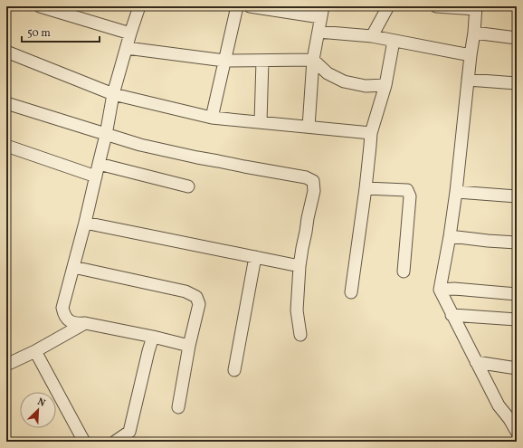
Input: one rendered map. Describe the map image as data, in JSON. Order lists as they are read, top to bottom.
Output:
{
  "scale_bar": "50 m",
  "north": "top right"
}
